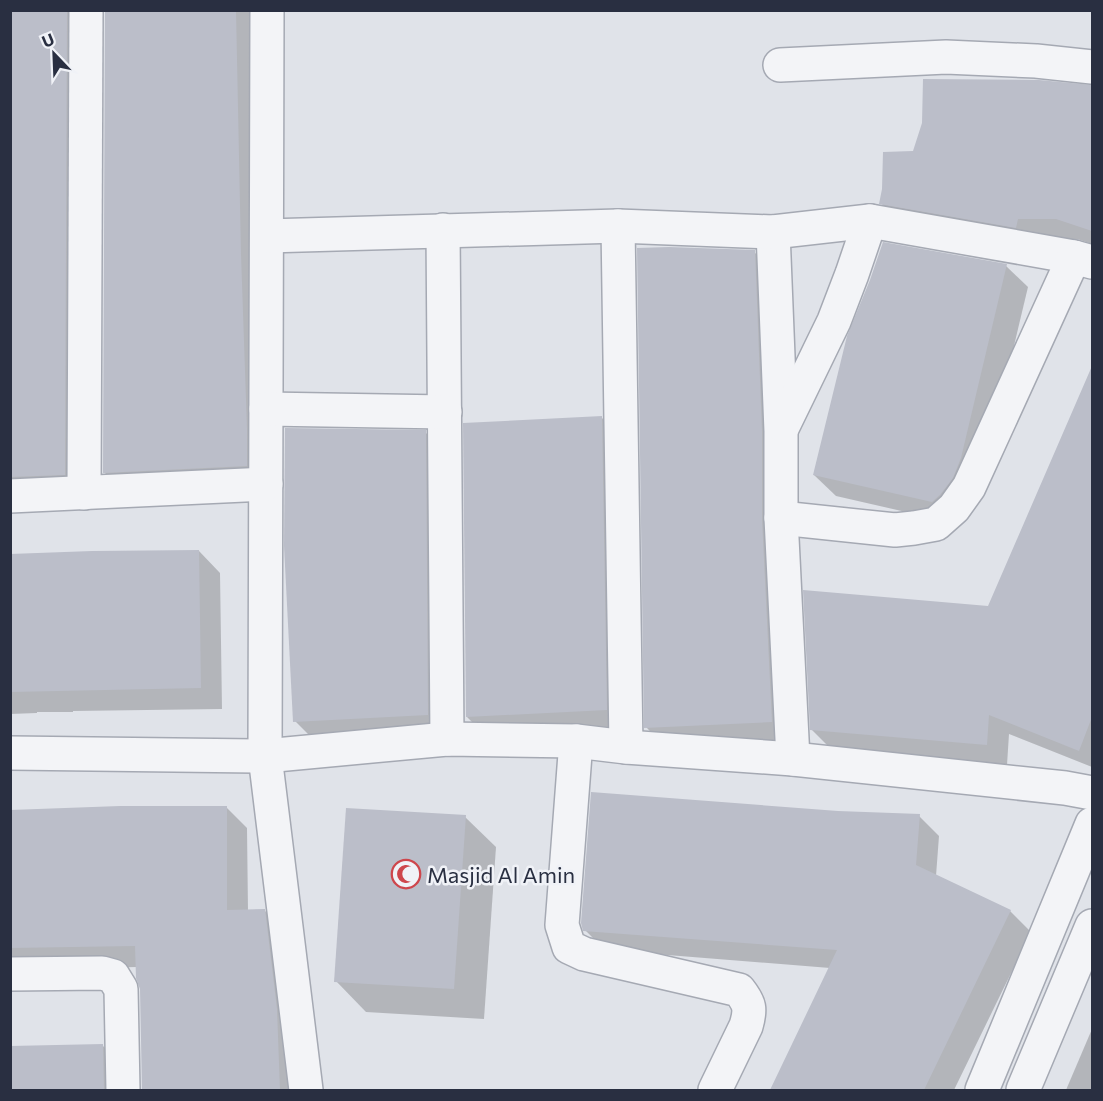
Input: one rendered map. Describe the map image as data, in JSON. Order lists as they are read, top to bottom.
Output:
{
  "places": {
    "mosque": ["Masjid Al Amin"]
  },
  "north": "top left"
}
